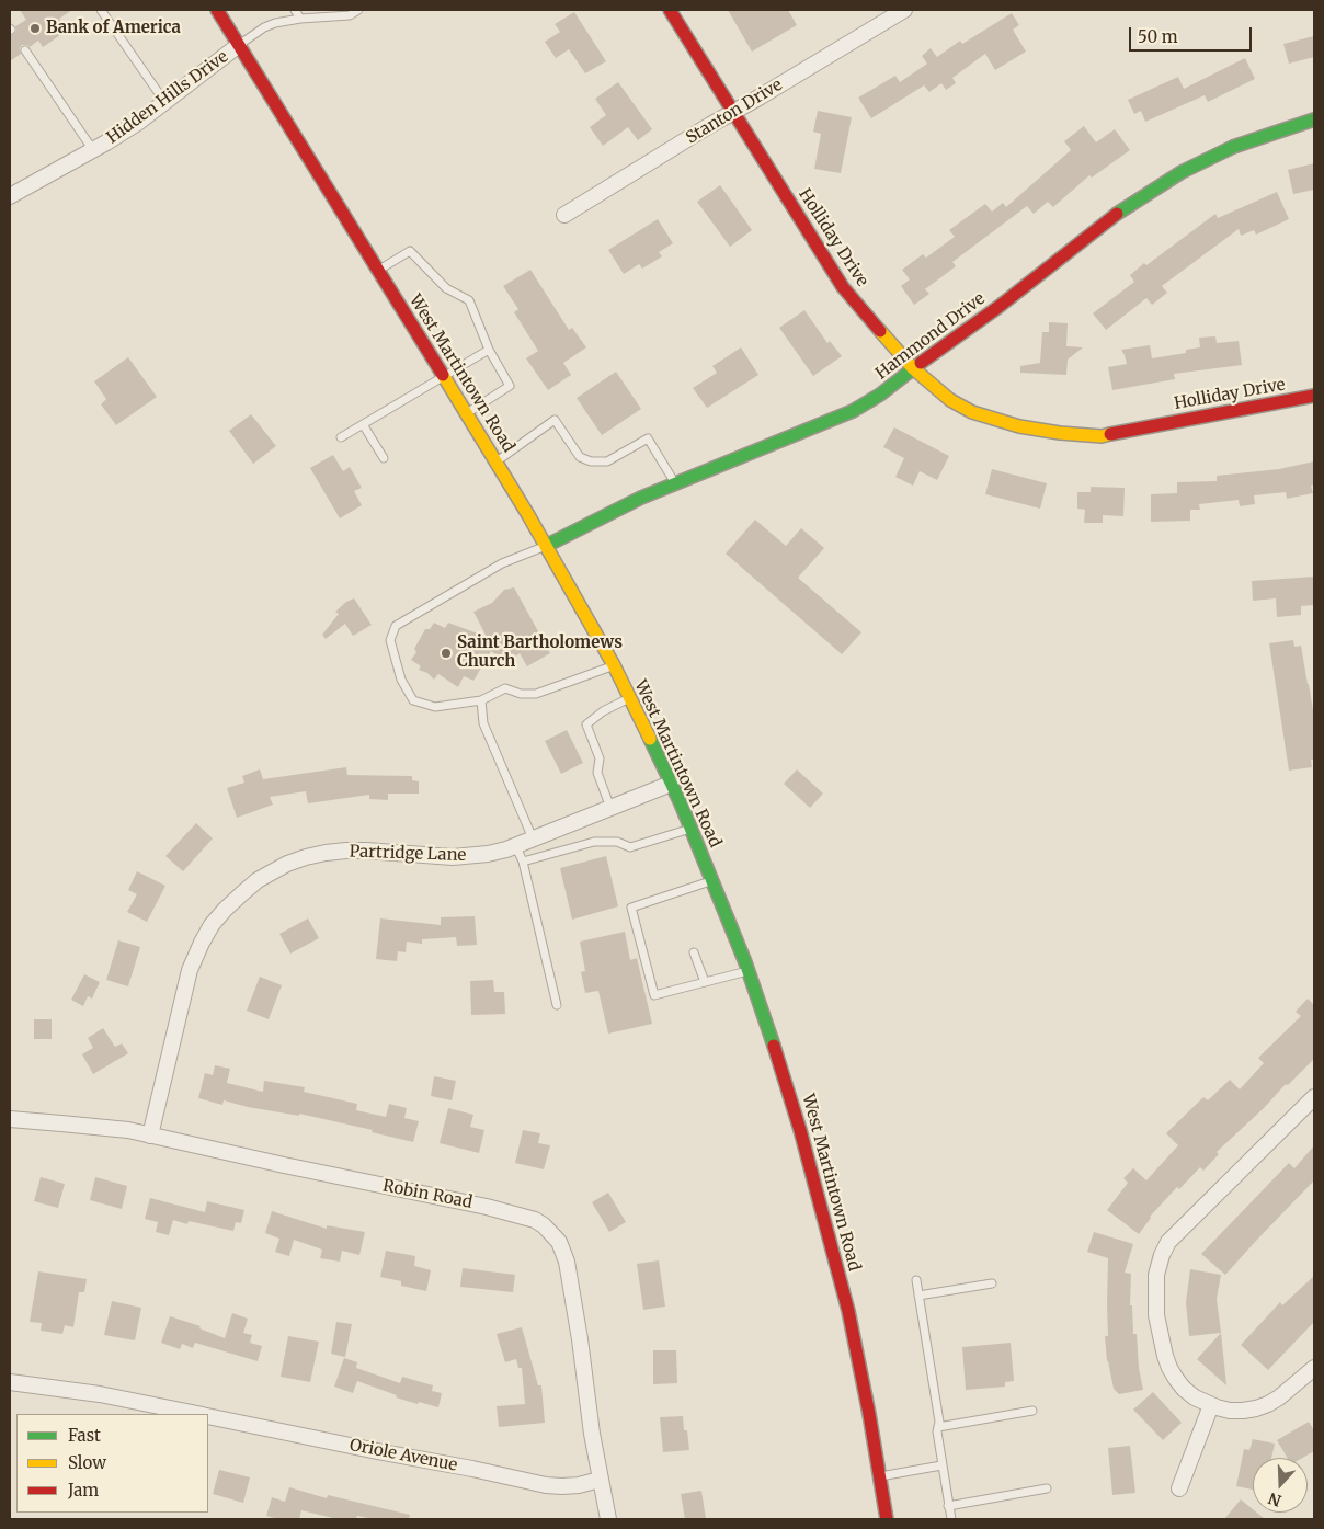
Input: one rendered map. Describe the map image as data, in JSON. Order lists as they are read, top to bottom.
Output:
{
  "streets": {
    "street": [
      "Hidden Hills Drive",
      "Stanton Drive",
      "Holliday Drive",
      "Hammond Drive",
      "West Martintown Road",
      "Partridge Lane",
      "Robin Road",
      "Oriole Avenue"
    ]
  },
  "crossings": [
    ["Hidden Hills Drive", "West Martintown Road"],
    ["Stanton Drive", "Holliday Drive"],
    ["Holliday Drive", "Hammond Drive"],
    ["Hammond Drive", "West Martintown Road"],
    ["West Martintown Road", "Partridge Lane"],
    ["Partridge Lane", "Robin Road"],
    ["Robin Road", "Oriole Avenue"]
  ],
  "places": ["Bank of America", "Saint Bartholomews Church"],
  "legend": ["Fast", "Slow", "Jam"],
  "scale_bar": "50 m",
  "north": "bottom"
}
